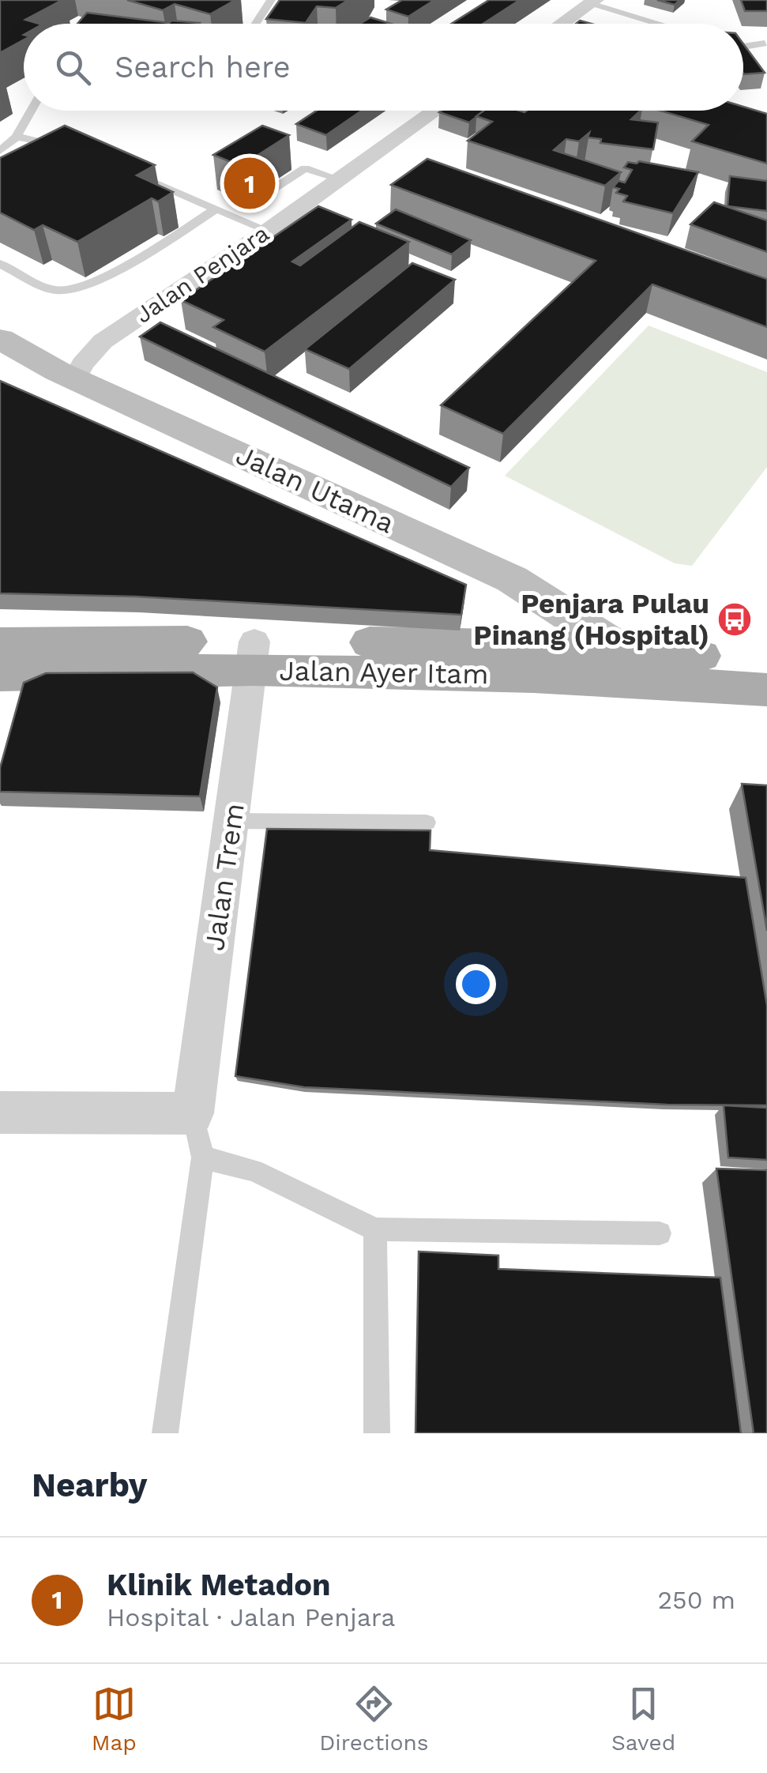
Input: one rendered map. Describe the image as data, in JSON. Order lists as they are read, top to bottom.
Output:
{
  "streets": {
    "main road": ["Jalan Ayer Itam"],
    "street": ["Jalan Penjara", "Jalan Utama", "Jalan Trem"]
  },
  "crossings": [
    ["Jalan Penjara", "Jalan Utama"],
    ["Jalan Utama", "Jalan Ayer Itam"],
    ["Jalan Ayer Itam", "Jalan Trem"]
  ],
  "places": {
    "bus stop": ["Penjara Pulau Pinang (Hospital)"]
  },
  "page": {
    "search": "Search here",
    "pins": "1",
    "heading": "Nearby",
    "list": [
      {
        "mark": "1",
        "name": "Klinik Metadon",
        "note": "Hospital · Jalan Penjara",
        "value": "250 m"
      }
    ],
    "nav": ["Map", "Directions", "Saved"]
  }
}
